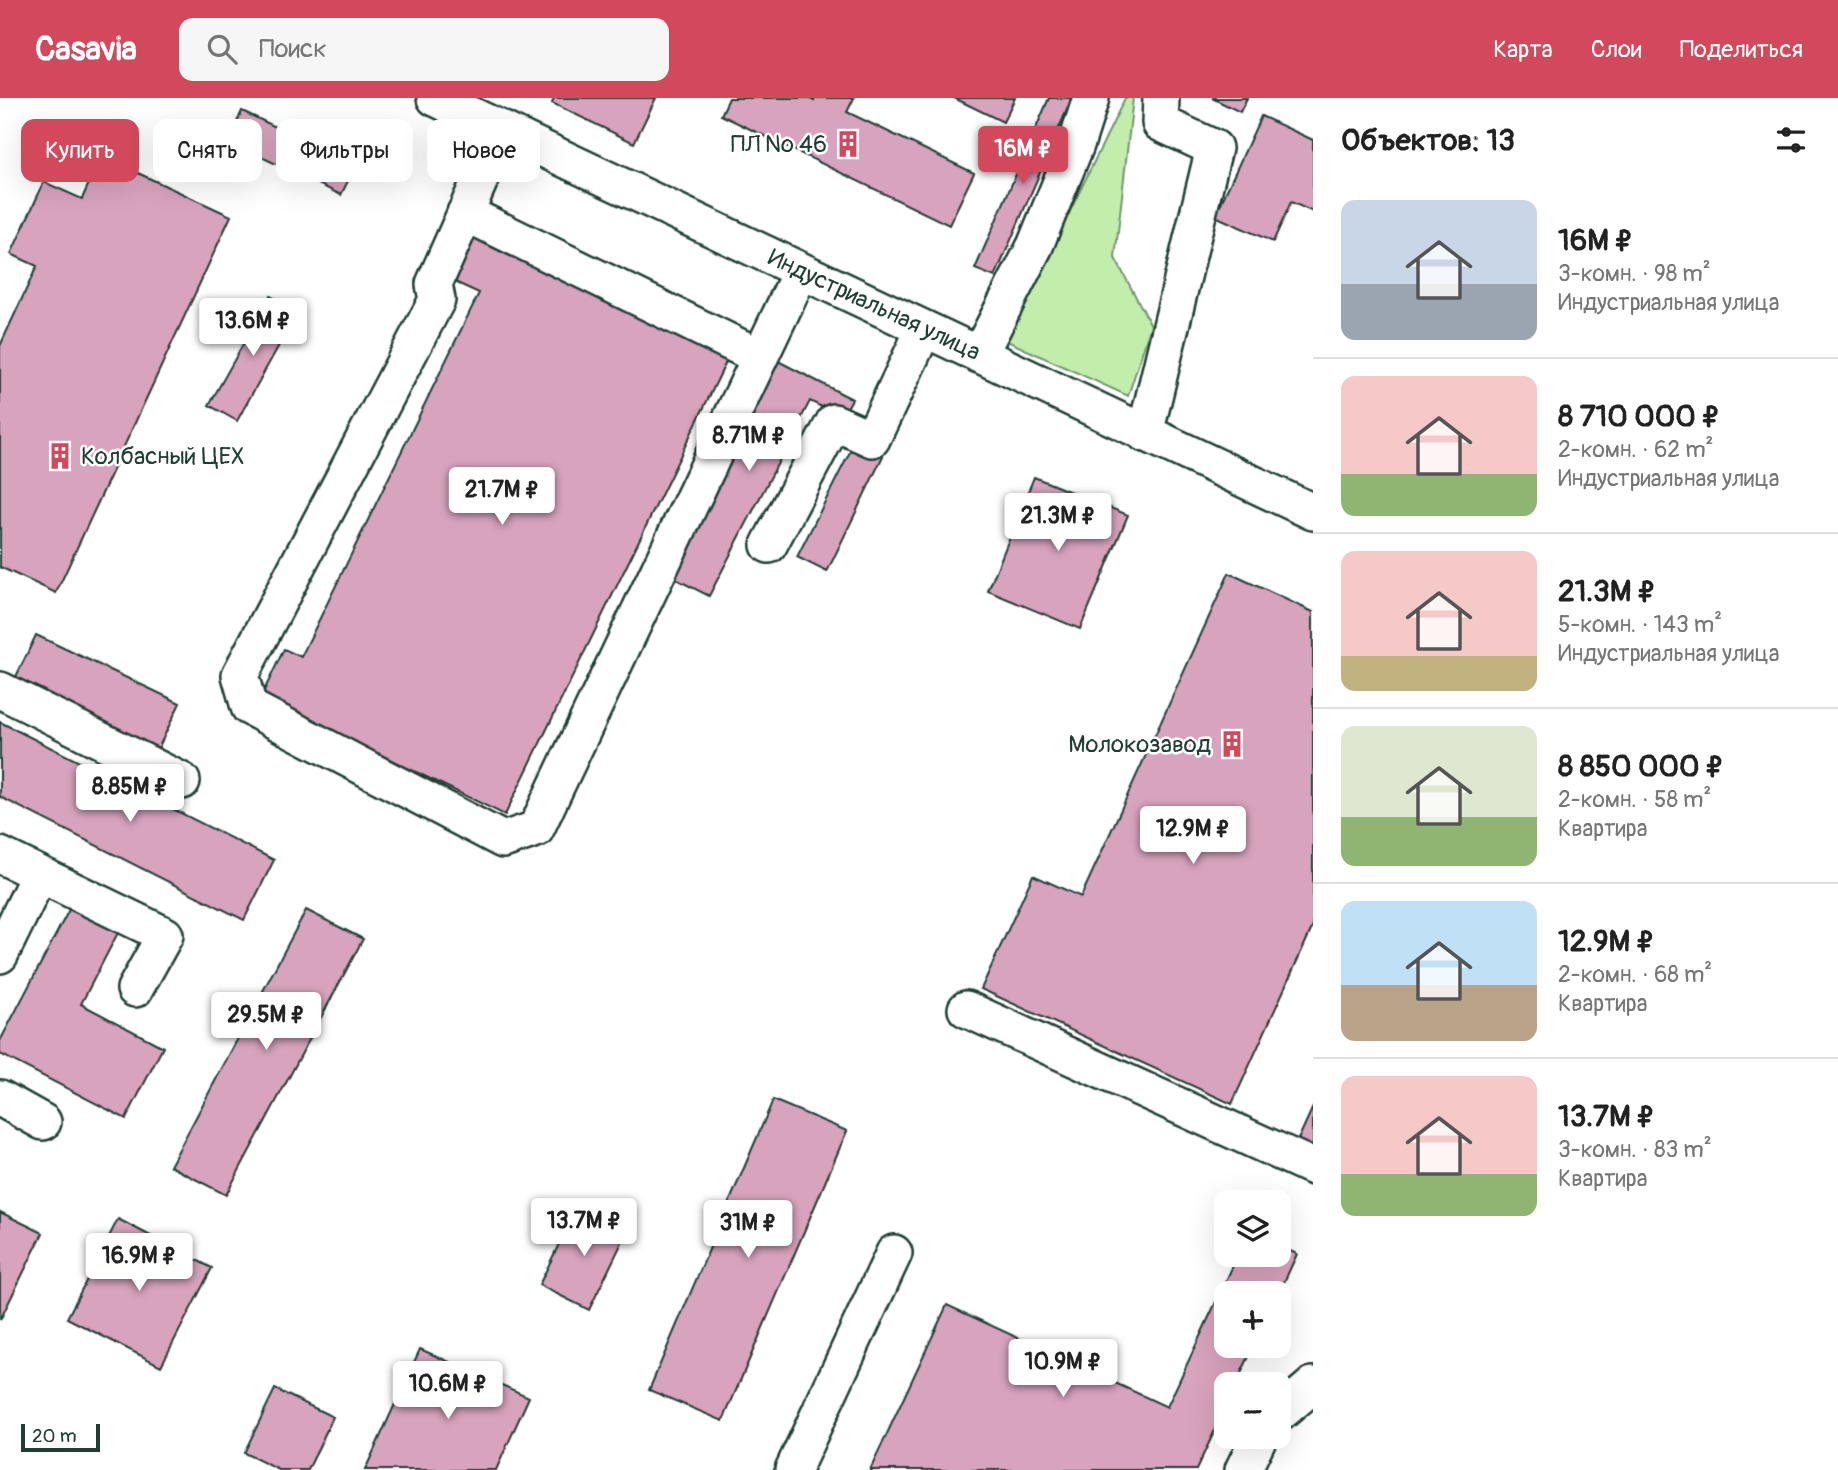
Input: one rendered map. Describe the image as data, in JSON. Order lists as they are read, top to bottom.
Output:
{
  "streets": {
    "street": ["Индустриальная улица"]
  },
  "places": {
    "building": ["ПЛ № 46", "Колбасный ЦЕХ", "Молокозавод"]
  },
  "scale_bar": "20 m",
  "page": {
    "header": "Casavia",
    "search": "Поиск",
    "nav": ["Карта", "Слои", "Поделиться"],
    "heading": "Объектов: 13",
    "chip": [
      "Купить",
      "Снять",
      "Фильтры",
      "Новое"
    ],
    "price": [
      "16M ₽",
      "13.6M ₽",
      "8.71M ₽",
      "21.7M ₽",
      "21.3M ₽",
      "8.85M ₽",
      "12.9M ₽",
      "29.5M ₽",
      "13.7M ₽",
      "31M ₽",
      "16.9M ₽",
      "10.9M ₽",
      "10.6M ₽"
    ],
    "list": [
      {
        "name": "16M ₽",
        "note": "3-комн. · 98 m² · Индустриальная улица"
      },
      {
        "name": "8 710 000 ₽",
        "note": "2-комн. · 62 m² · Индустриальная улица"
      },
      {
        "name": "21.3M ₽",
        "note": "5-комн. · 143 m² · Индустриальная улица"
      },
      {
        "name": "8 850 000 ₽",
        "note": "2-комн. · 58 m² · Квартира"
      },
      {
        "name": "12.9M ₽",
        "note": "2-комн. · 68 m² · Квартира"
      },
      {
        "name": "13.7M ₽",
        "note": "3-комн. · 83 m² · Квартира"
      }
    ],
    "map_buttons": ["+", "−"],
    "scale": "20 m"
  }
}
